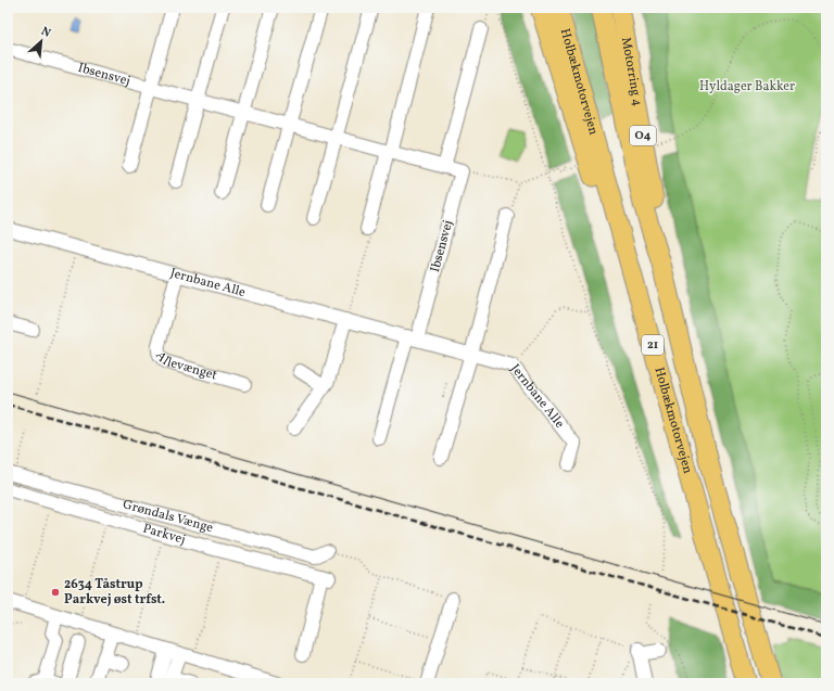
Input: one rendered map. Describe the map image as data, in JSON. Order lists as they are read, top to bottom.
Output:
{
  "streets": {
    "highway": [
      "Motorring 4",
      "Holbækmotorvejen",
      "O4",
      "21"
    ],
    "street": [
      "Ibsensvej",
      "Jernbane Alle",
      "Allevænget",
      "Grøndals Vænge",
      "Parkvej"
    ]
  },
  "crossings": [
    ["Motorring 4", "Holbækmotorvejen"],
    ["Ibsensvej", "Jernbane Alle"],
    ["Jernbane Alle", "Allevænget"]
  ],
  "parks": ["Hyldager Bakker"],
  "places": ["2634 Tåstrup Parkvej øst trfst."],
  "north": "top right"
}
